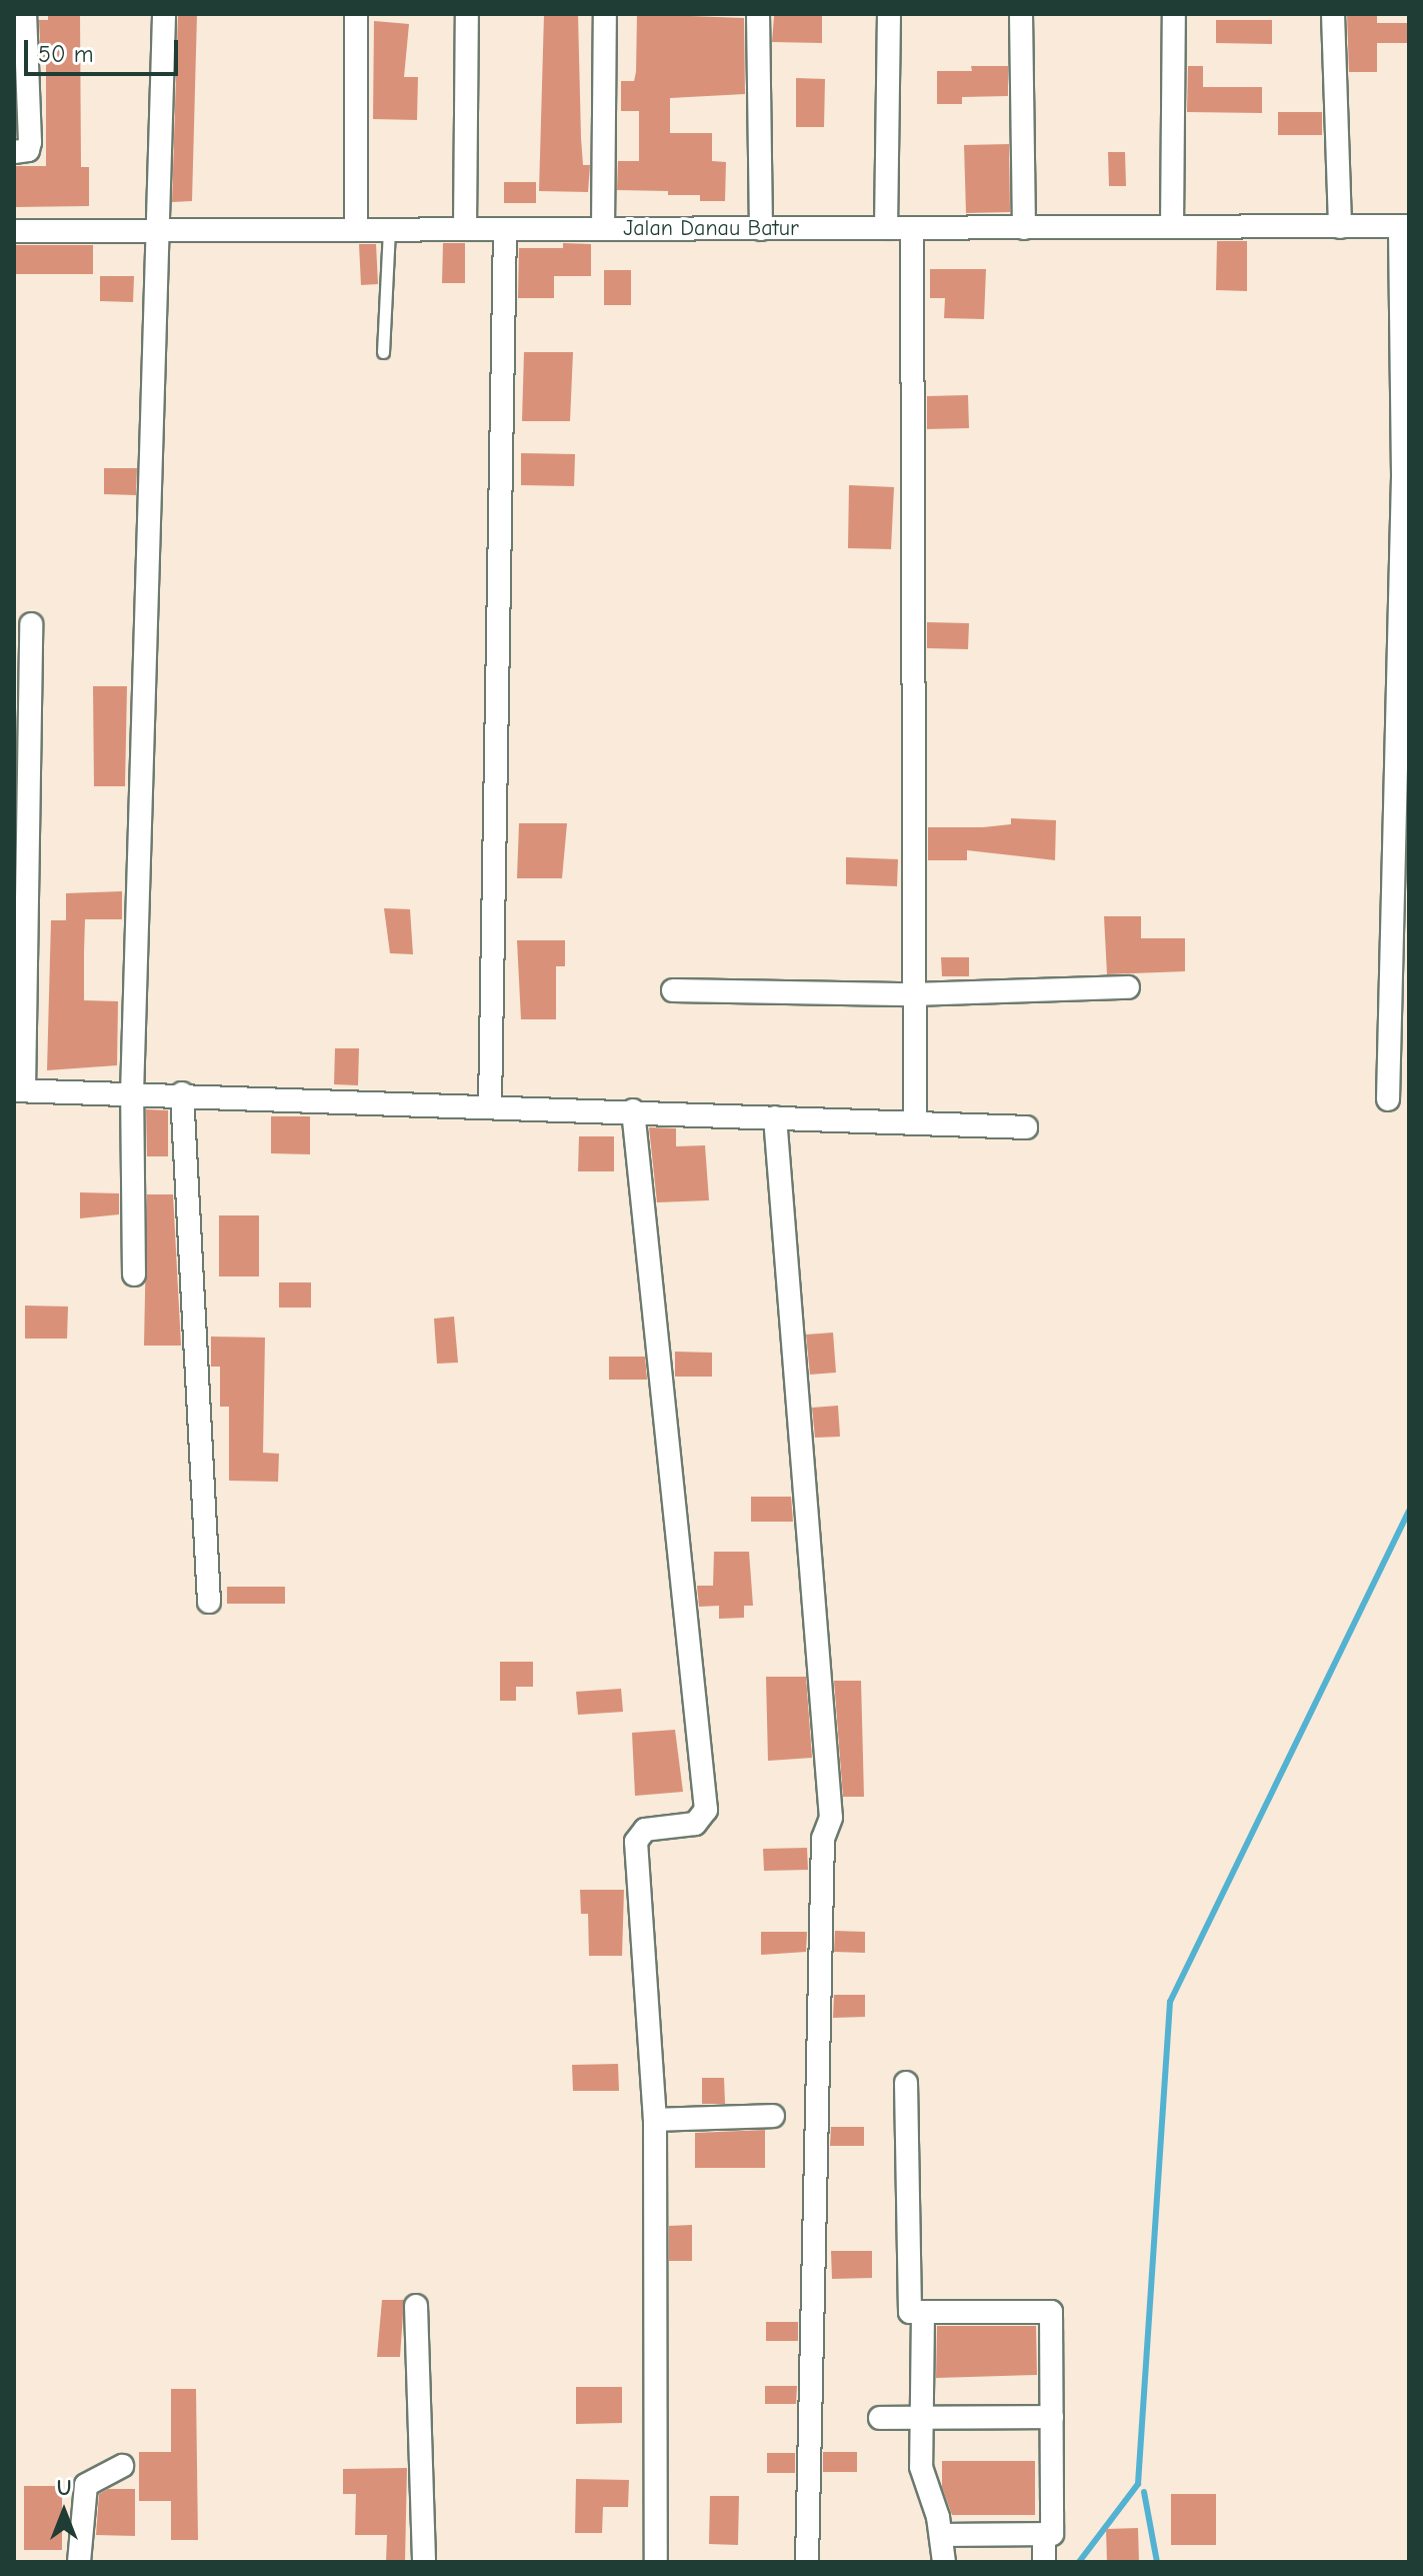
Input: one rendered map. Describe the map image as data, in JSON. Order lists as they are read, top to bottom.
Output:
{
  "streets": {
    "street": ["Jalan Danau Batur"]
  },
  "scale_bar": "50 m",
  "north": "top"
}
